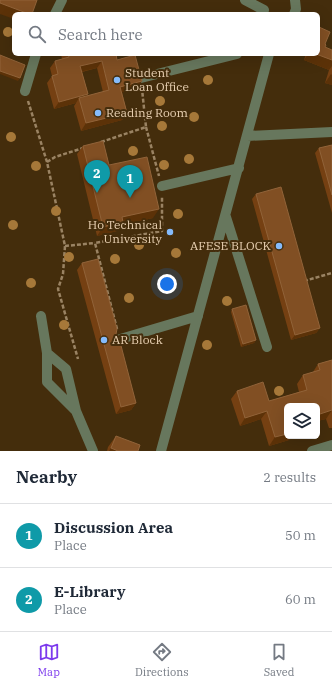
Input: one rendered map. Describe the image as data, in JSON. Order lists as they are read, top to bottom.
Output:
{
  "places": [
    "Student Loan Office",
    "Reading Room",
    "Ho Technical University",
    "AFESE BLOCK",
    "AR Block"
  ],
  "page": {
    "search": "Search here",
    "pins": ["2", "1"],
    "heading": ["Nearby", "2 results"],
    "list": [
      {
        "mark": "1",
        "name": "Discussion Area",
        "note": "Place",
        "value": "50 m"
      },
      {
        "mark": "2",
        "name": "E-Library",
        "note": "Place",
        "value": "60 m"
      }
    ],
    "nav": ["Map", "Directions", "Saved"]
  }
}
